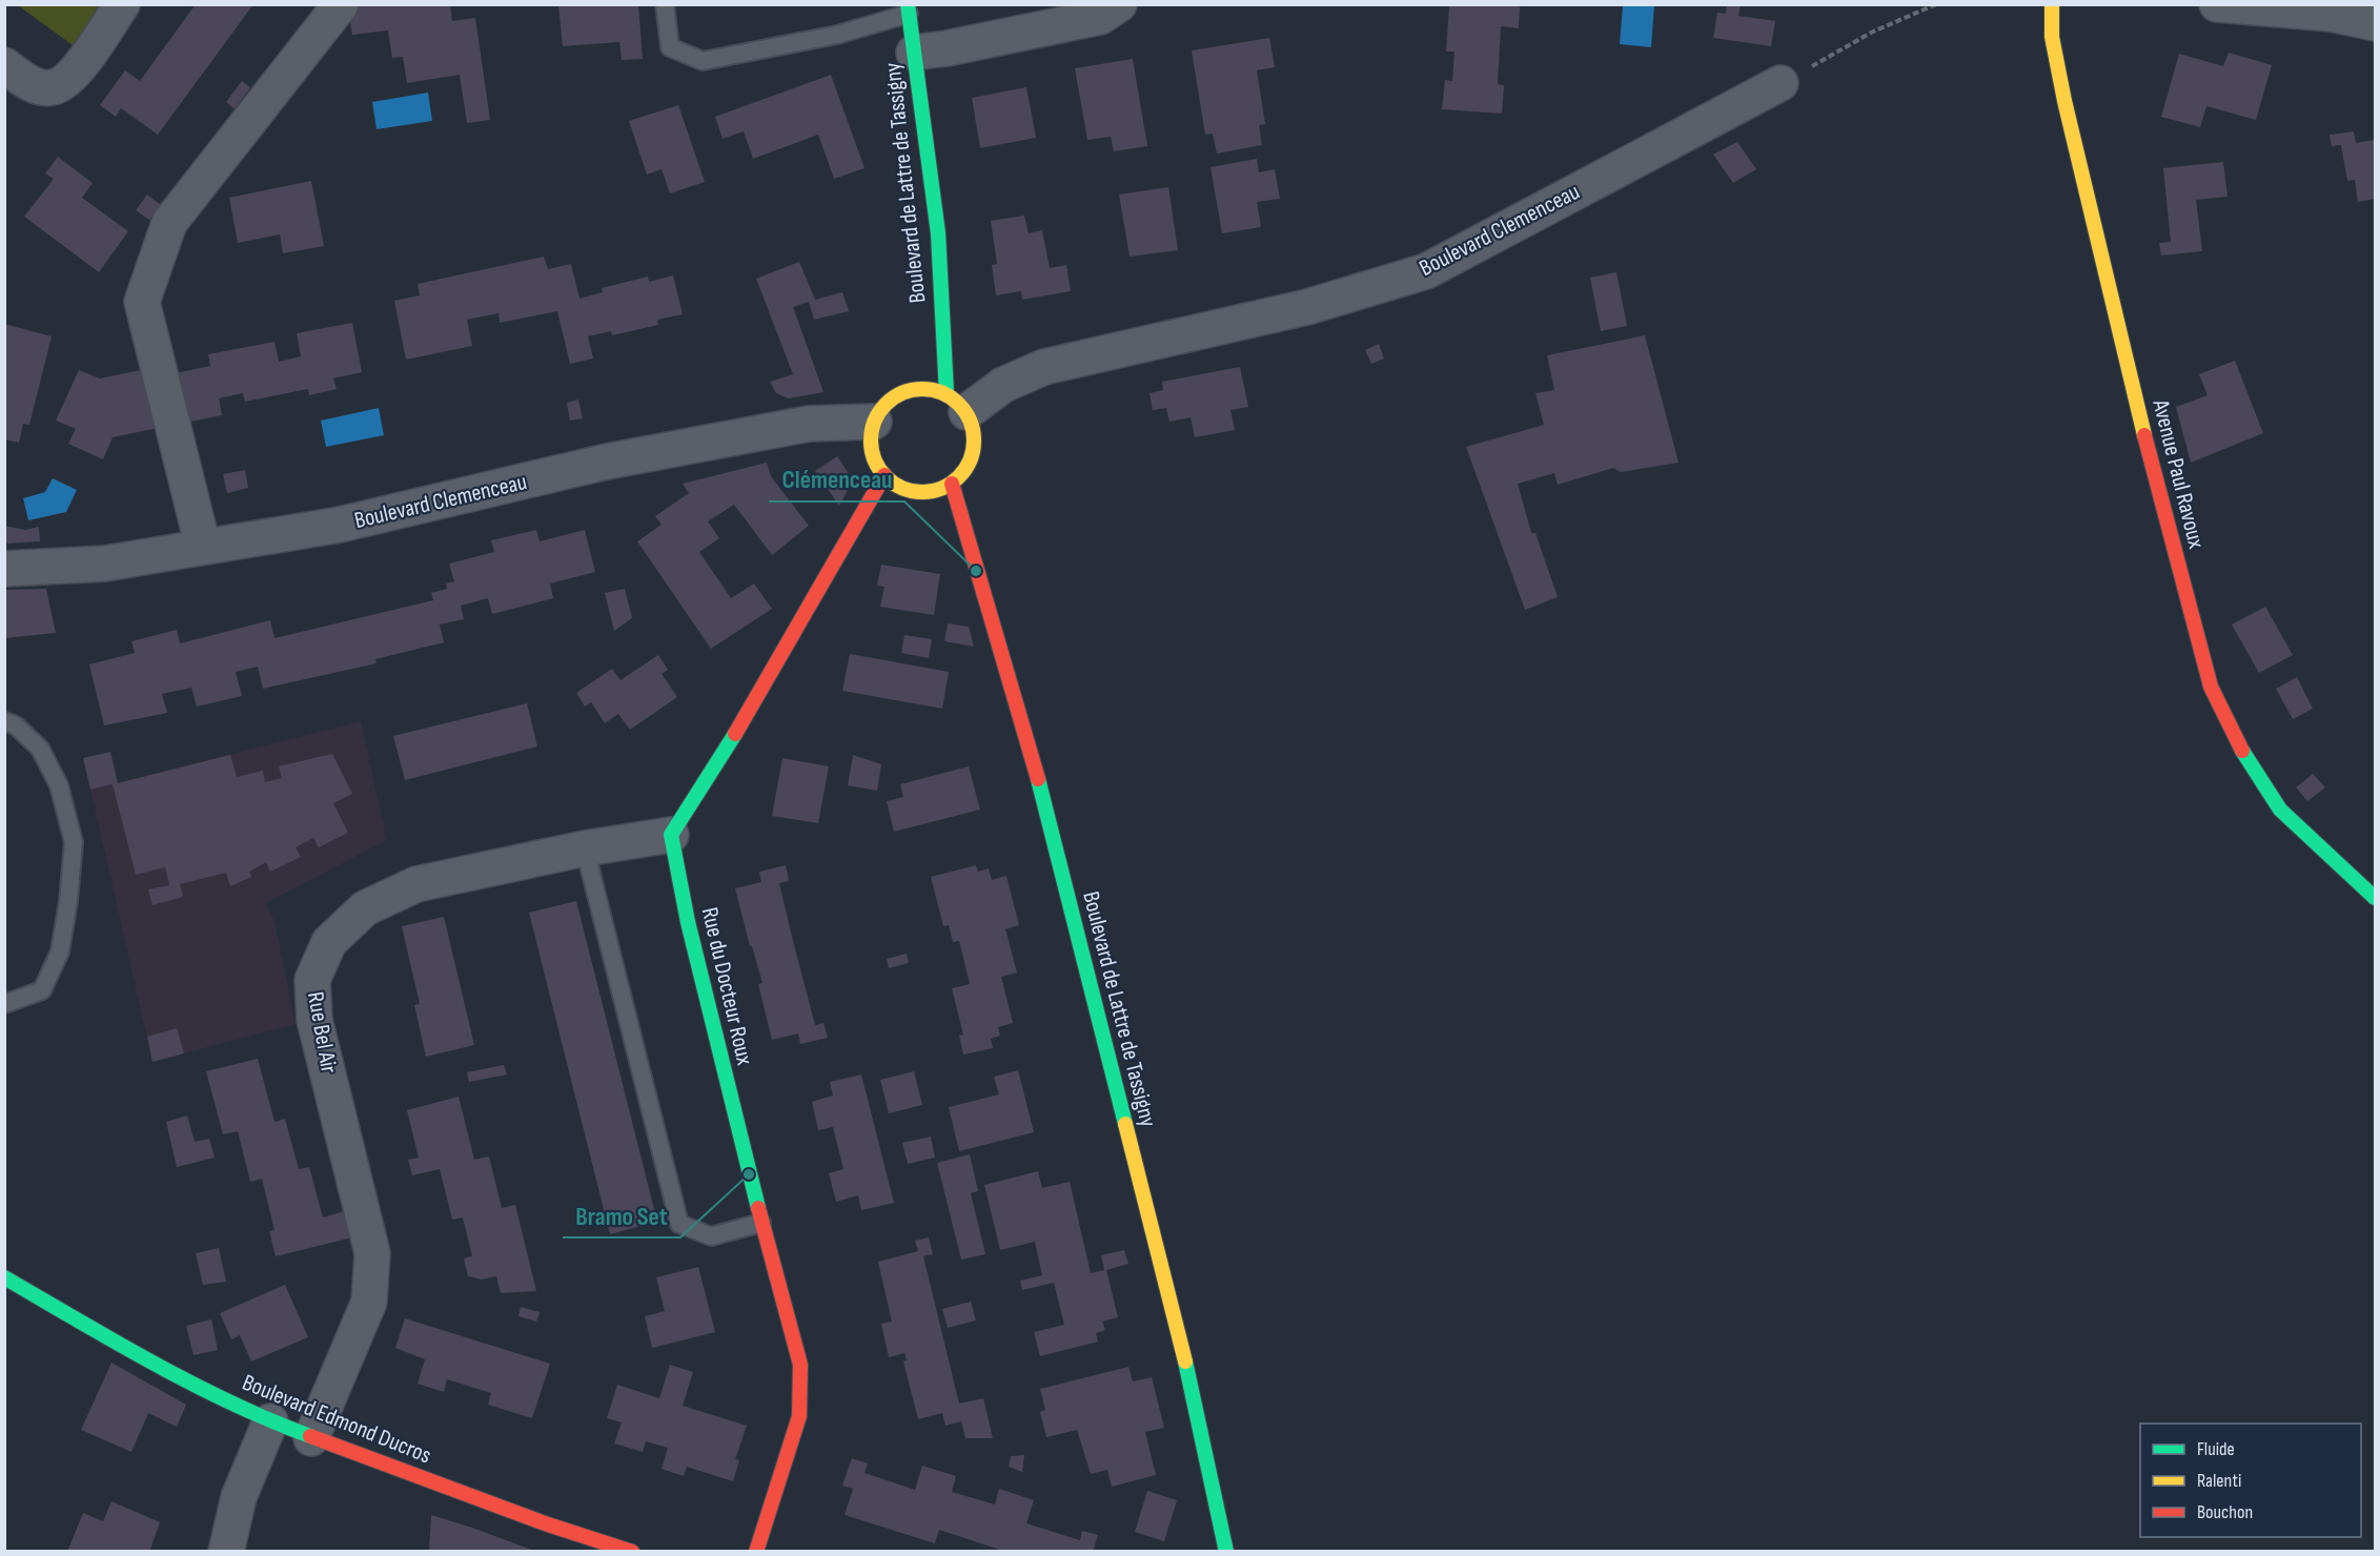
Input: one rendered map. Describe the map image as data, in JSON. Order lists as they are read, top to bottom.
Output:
{
  "streets": {
    "street": [
      "Boulevard de Lattre de Tassigny",
      "Boulevard Clemenceau",
      "Avenue Paul Ravoux",
      "Rue du Docteur Roux",
      "Rue Bel Air",
      "Boulevard Edmond Ducros"
    ]
  },
  "crossings": [
    ["Boulevard de Lattre de Tassigny", "Boulevard Clemenceau"],
    ["Rue du Docteur Roux", "Rue Bel Air"],
    ["Rue Bel Air", "Boulevard Edmond Ducros"]
  ],
  "places": ["Clémenceau", "Bramo Set"],
  "legend": ["Fluide", "Ralenti", "Bouchon"]
}
